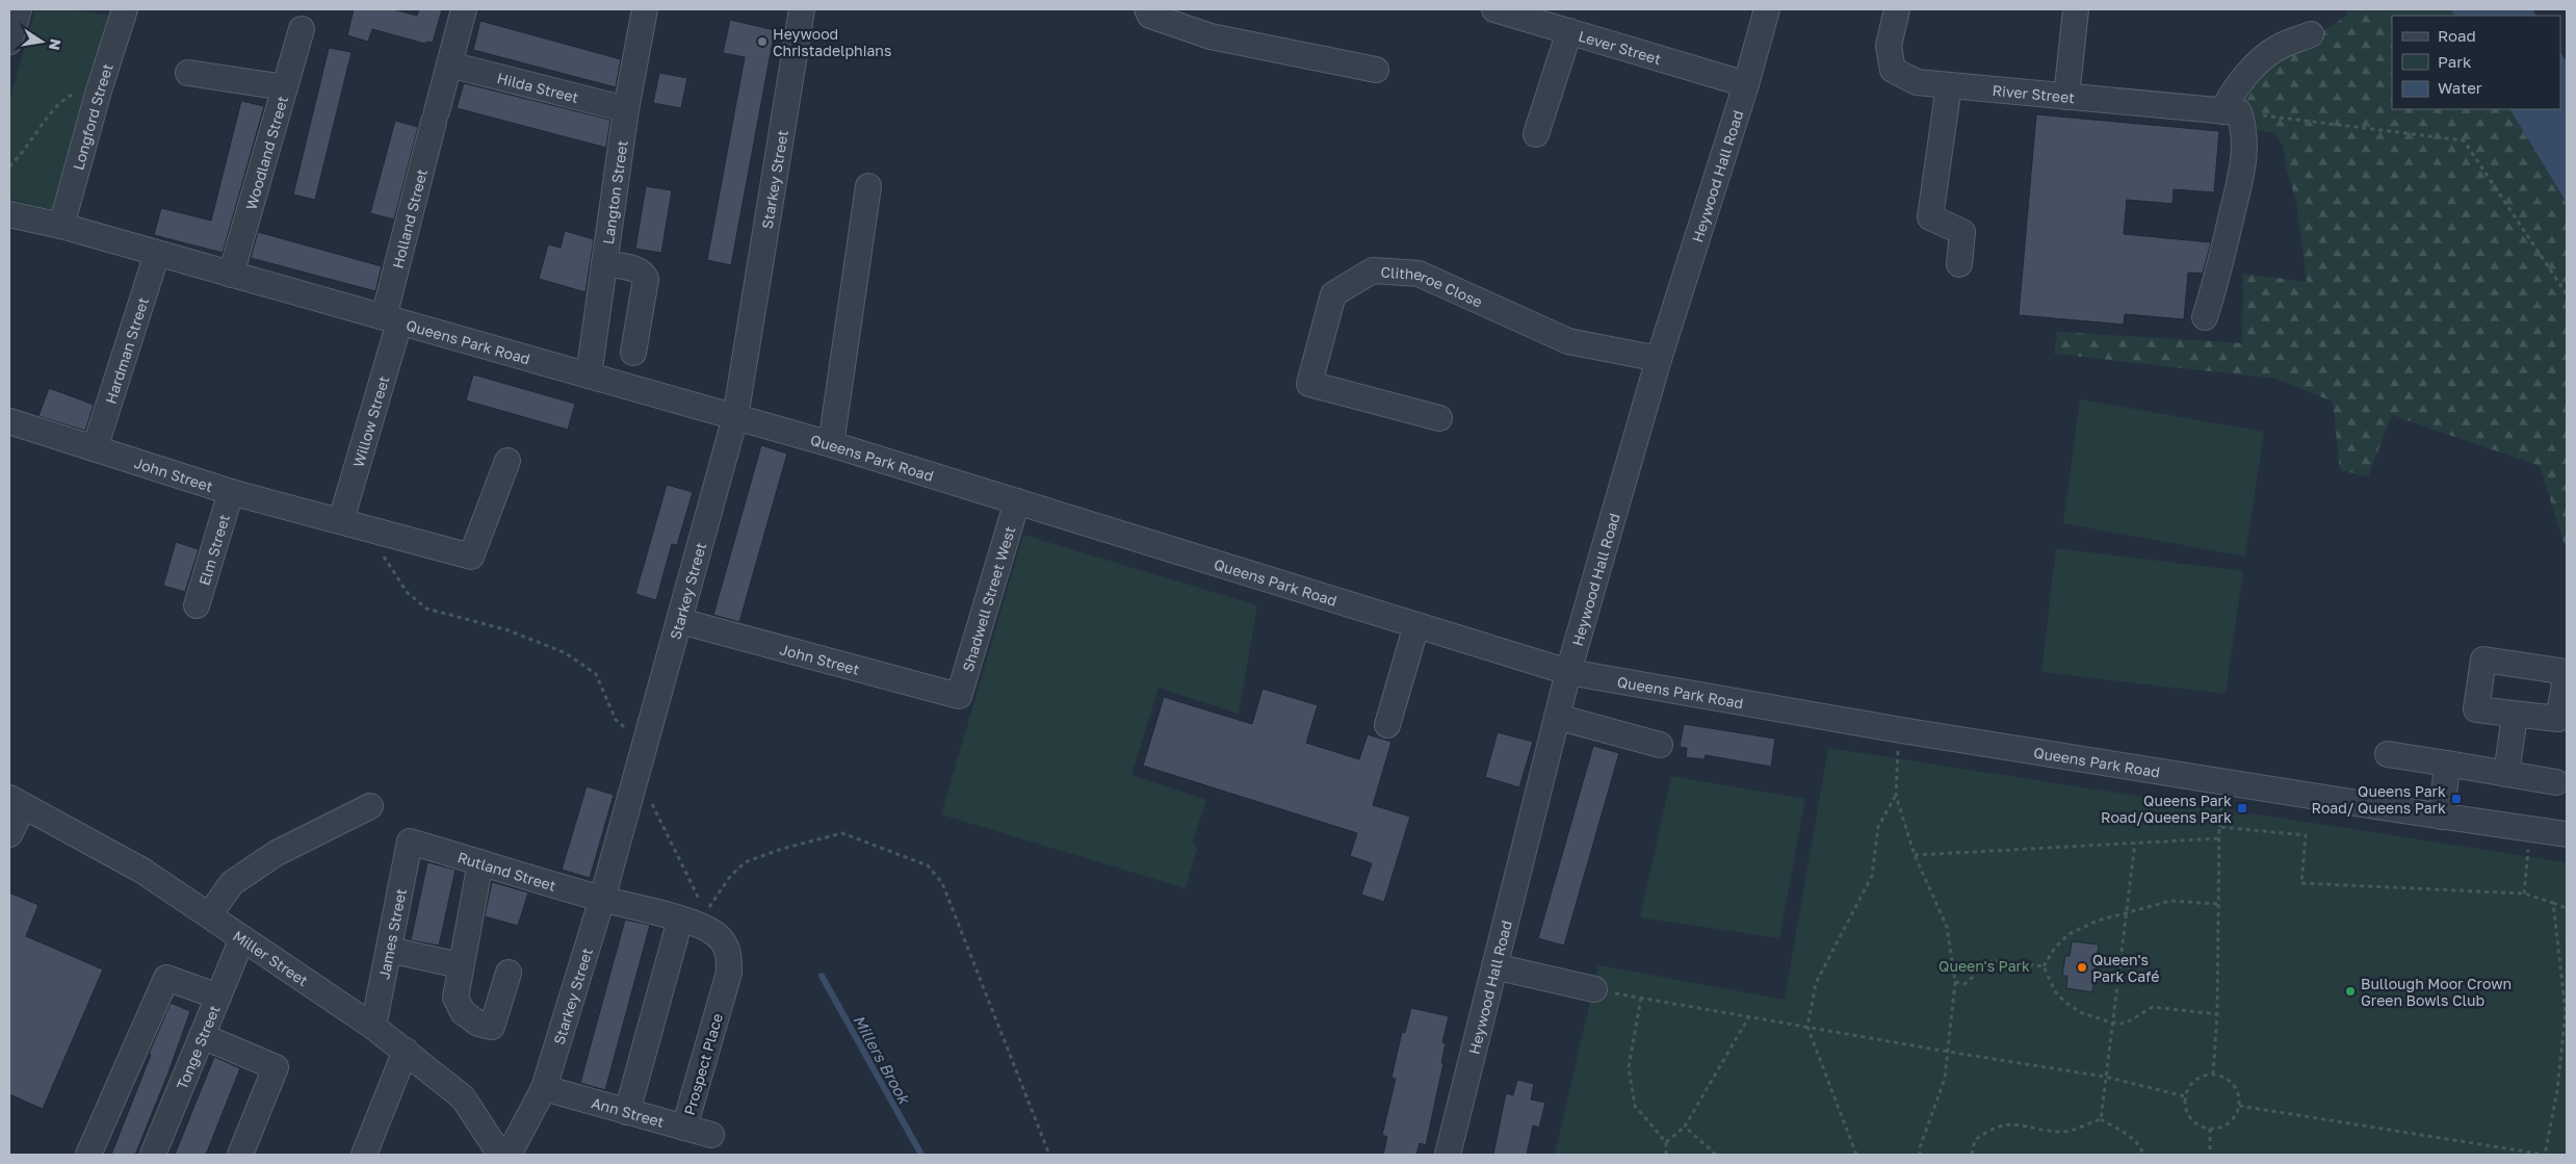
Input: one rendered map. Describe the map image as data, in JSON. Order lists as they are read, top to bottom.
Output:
{
  "streets": {
    "street": [
      "Lever Street",
      "Hilda Street",
      "River Street",
      "Longford Street",
      "Woodland Street",
      "Heywood Hall Road",
      "Starkey Street",
      "Langton Street",
      "Holland Street",
      "Clitheroe Close",
      "Queens Park Road",
      "Hardman Street",
      "Willow Street",
      "John Street",
      "Elm Street",
      "Shadwell Street West",
      "Rutland Street",
      "James Street",
      "Miller Street",
      "Tonge Street",
      "Prospect Place",
      "Ann Street"
    ]
  },
  "crossings": [
    ["Lever Street", "Heywood Hall Road"],
    ["Hilda Street", "Langton Street"],
    ["Hilda Street", "Holland Street"],
    ["Longford Street", "Queens Park Road"],
    ["Woodland Street", "Queens Park Road"],
    ["Heywood Hall Road", "Clitheroe Close"],
    ["Heywood Hall Road", "Queens Park Road"],
    ["Starkey Street", "Queens Park Road"],
    ["Starkey Street", "John Street"],
    ["Starkey Street", "Rutland Street"],
    ["Starkey Street", "Ann Street"],
    ["Langton Street", "Queens Park Road"],
    ["Holland Street", "Queens Park Road"],
    ["Holland Street", "Willow Street"],
    ["Queens Park Road", "Hardman Street"],
    ["Queens Park Road", "Willow Street"],
    ["Queens Park Road", "Shadwell Street West"],
    ["Hardman Street", "John Street"],
    ["Willow Street", "John Street"],
    ["John Street", "Elm Street"],
    ["John Street", "Shadwell Street West"],
    ["Rutland Street", "James Street"],
    ["Rutland Street", "Prospect Place"],
    ["James Street", "Miller Street"],
    ["Miller Street", "Tonge Street"],
    ["Prospect Place", "Ann Street"]
  ],
  "water": ["Millers Brook"],
  "parks": ["Queen's Park"],
  "places": {
    "other": ["Heywood Christadelphians", "Queen's Park Café", "Bullough Moor Crown Green Bowls Club"],
    "transit": ["Queens Park Road/ Queens Park", "Queens Park Road/Queens Park"]
  },
  "legend": ["Road", "Park", "Water"],
  "north": "right"
}
